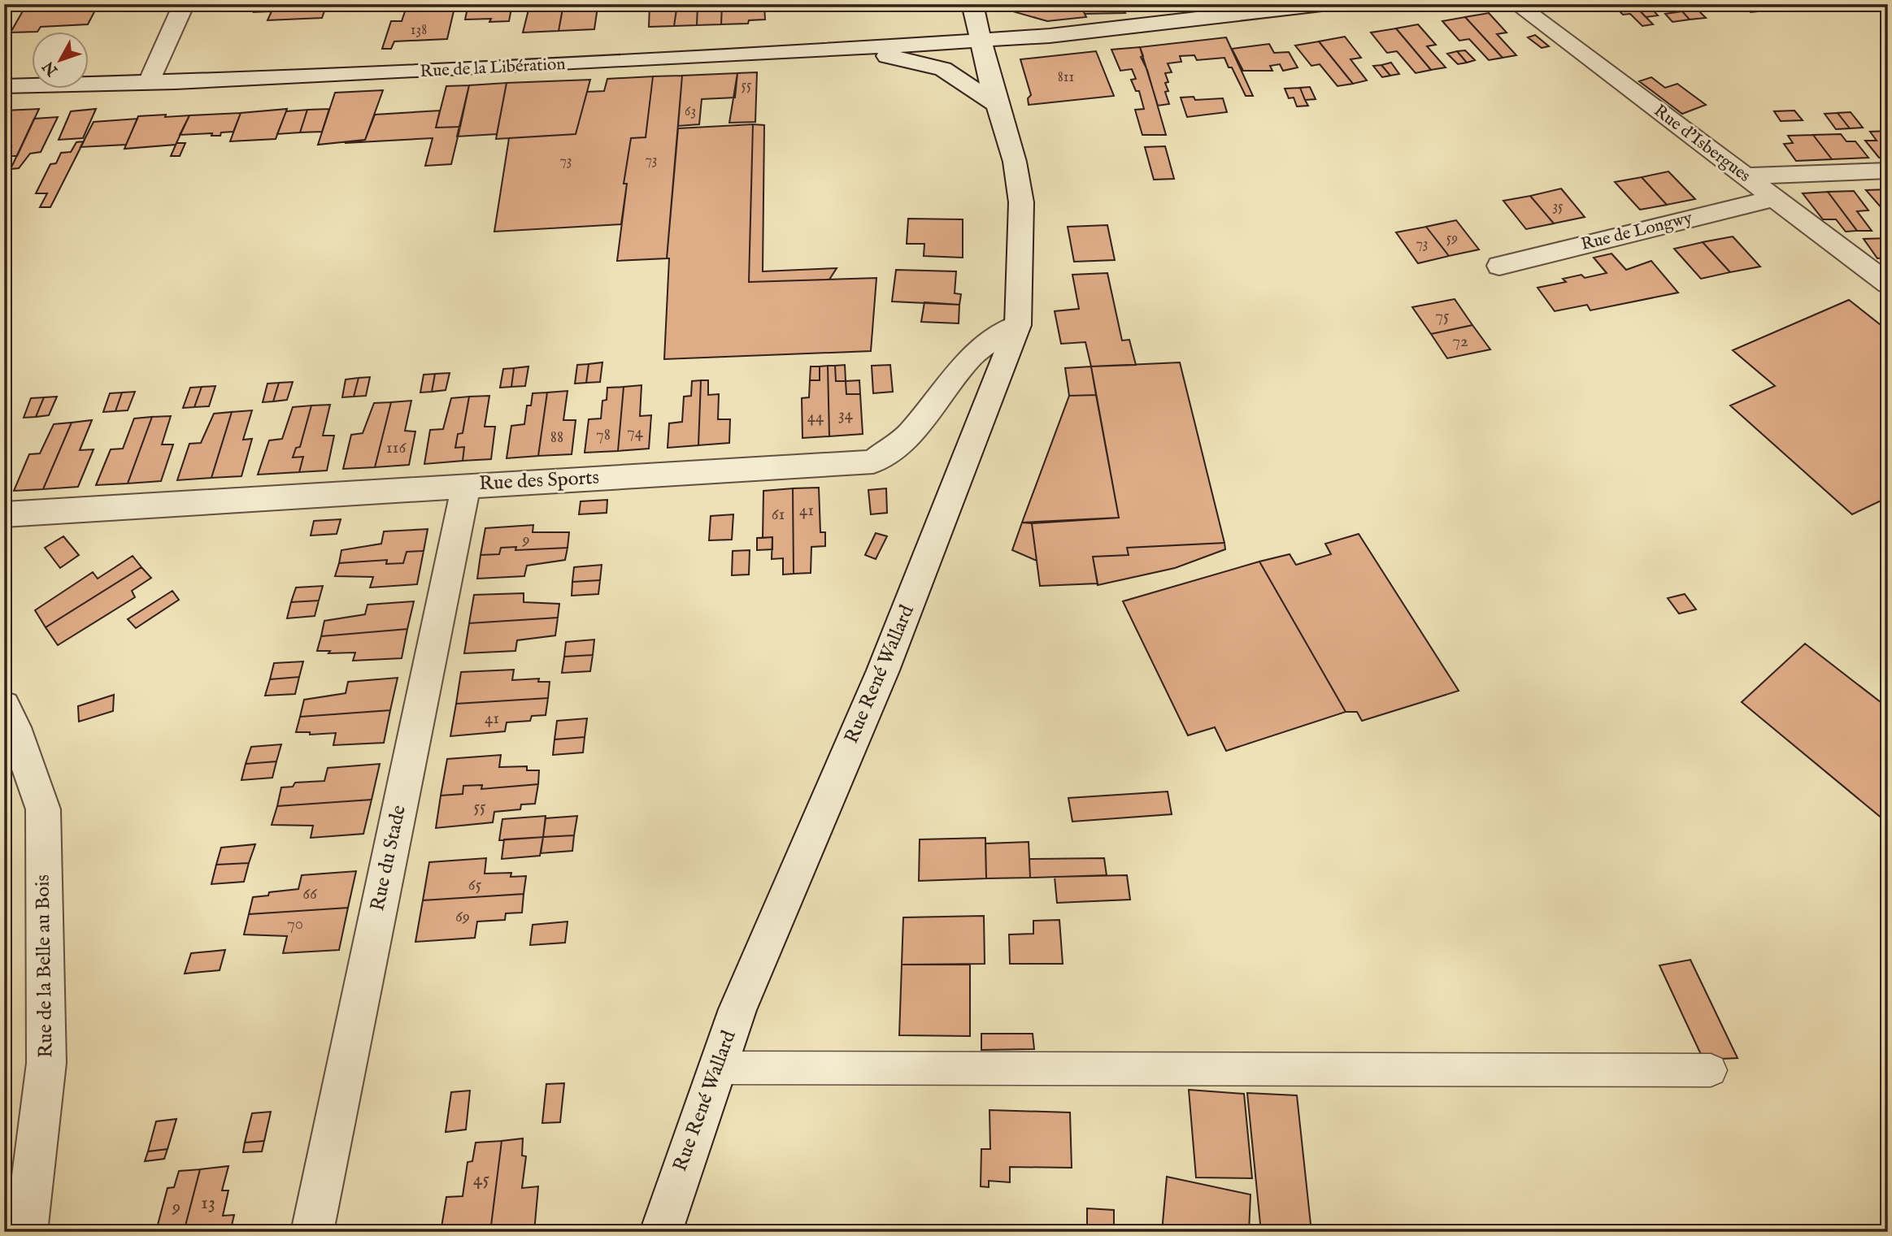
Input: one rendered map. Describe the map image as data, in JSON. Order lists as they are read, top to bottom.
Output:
{
  "streets": {
    "main road": [
      "Rue de la Libération",
      "Rue d'Isbergues",
      "Rue de Longwy",
      "Rue des Sports",
      "Rue René Wallard",
      "Rue du Stade",
      "Rue de la Belle au Bois"
    ]
  },
  "crossings": [
    ["Rue de la Libération", "Rue René Wallard"],
    ["Rue d'Isbergues", "Rue de Longwy"],
    ["Rue des Sports", "Rue René Wallard"],
    ["Rue des Sports", "Rue du Stade"]
  ],
  "house_numbers": [
    "138",
    "811",
    "55",
    "63",
    "73",
    "73",
    "35",
    "59",
    "73",
    "75",
    "72",
    "34",
    "44",
    "74",
    "78",
    "88",
    "116",
    "41",
    "61",
    "9",
    "41",
    "55",
    "65",
    "66",
    "69",
    "70",
    "45",
    "13",
    "9"
  ],
  "north": "bottom left"
}
